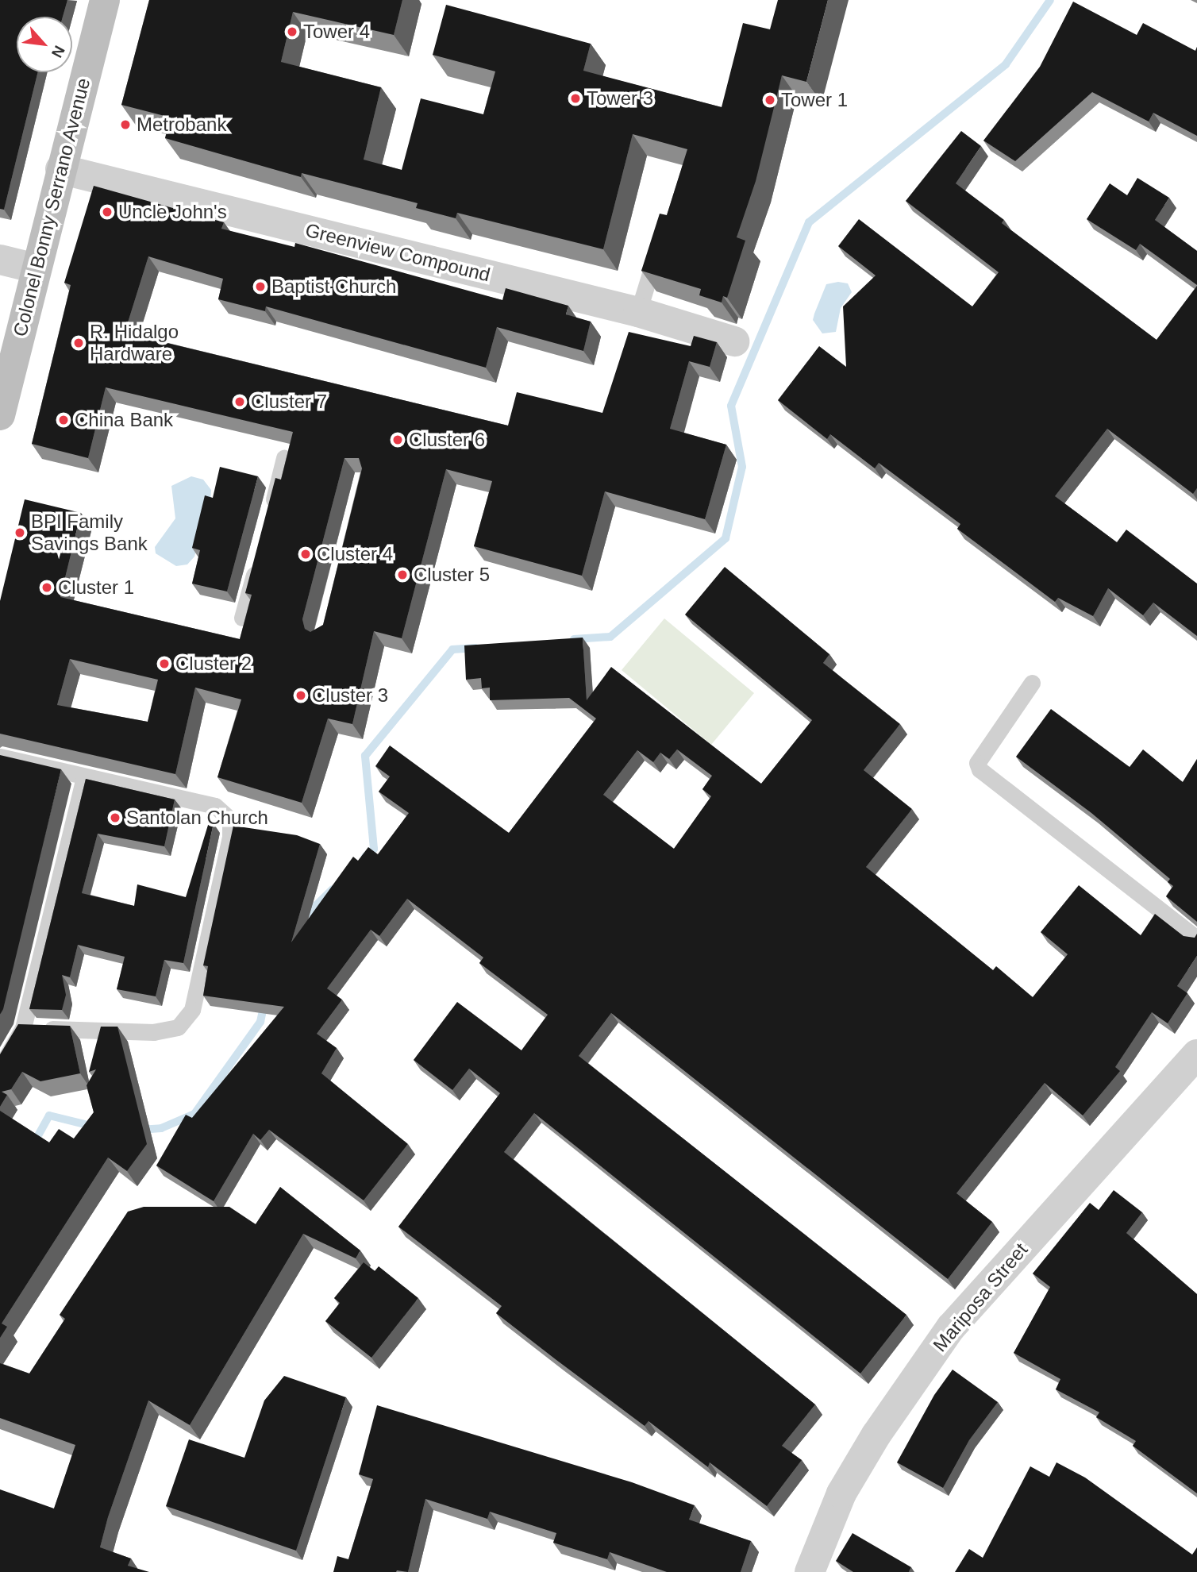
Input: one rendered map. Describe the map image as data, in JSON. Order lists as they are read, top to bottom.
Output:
{
  "streets": {
    "main road": ["Colonel Bonny Serrano Avenue"],
    "street": ["Greenview Compound", "Mariposa Street"]
  },
  "crossings": [
    ["Colonel Bonny Serrano Avenue", "Greenview Compound"]
  ],
  "places": [
    "Tower 4",
    "Tower 3",
    "Tower 1",
    "Metrobank",
    "Uncle John's",
    "Baptist Church",
    "R. Hidalgo Hardware",
    "Cluster 7",
    "China Bank",
    "Cluster 6",
    "BPI Family Savings Bank",
    "Cluster 4",
    "Cluster 5",
    "Cluster 1",
    "Cluster 2",
    "Cluster 3",
    "Santolan Church"
  ],
  "north": "bottom right"
}
